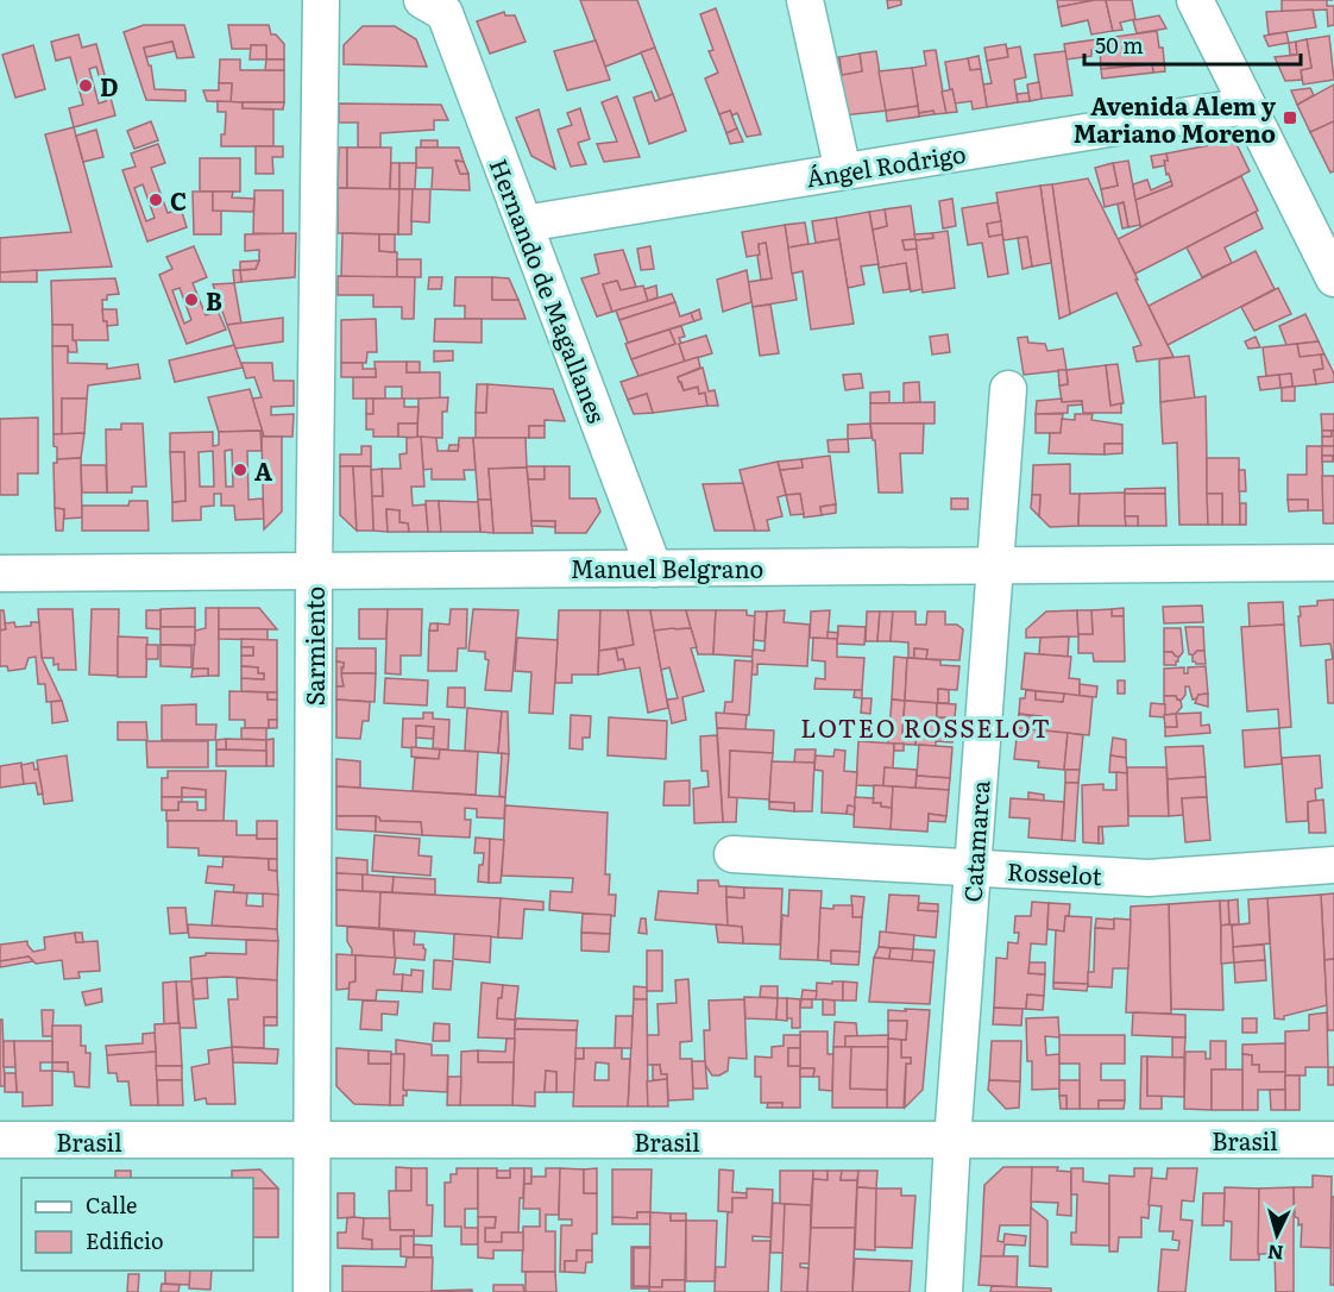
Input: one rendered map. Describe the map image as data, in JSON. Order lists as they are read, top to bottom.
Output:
{
  "streets": {
    "street": [
      "Ángel Rodrigo",
      "Hernando de Magallanes",
      "Manuel Belgrano",
      "Sarmiento",
      "Catamarca",
      "Rosselot",
      "Brasil"
    ]
  },
  "crossings": [
    ["Ángel Rodrigo", "Hernando de Magallanes"],
    ["Hernando de Magallanes", "Manuel Belgrano"],
    ["Manuel Belgrano", "Sarmiento"],
    ["Manuel Belgrano", "Catamarca"],
    ["Sarmiento", "Brasil"],
    ["Catamarca", "Rosselot"],
    ["Catamarca", "Brasil"]
  ],
  "districts": ["LOTEO ROSSELOT"],
  "places": {
    "other": [
      "D",
      "C",
      "B",
      "A"
    ],
    "transit": ["Avenida Alem y Mariano Moreno"]
  },
  "legend": ["Calle", "Edificio"],
  "scale_bar": "50 m",
  "north": "bottom"
}
